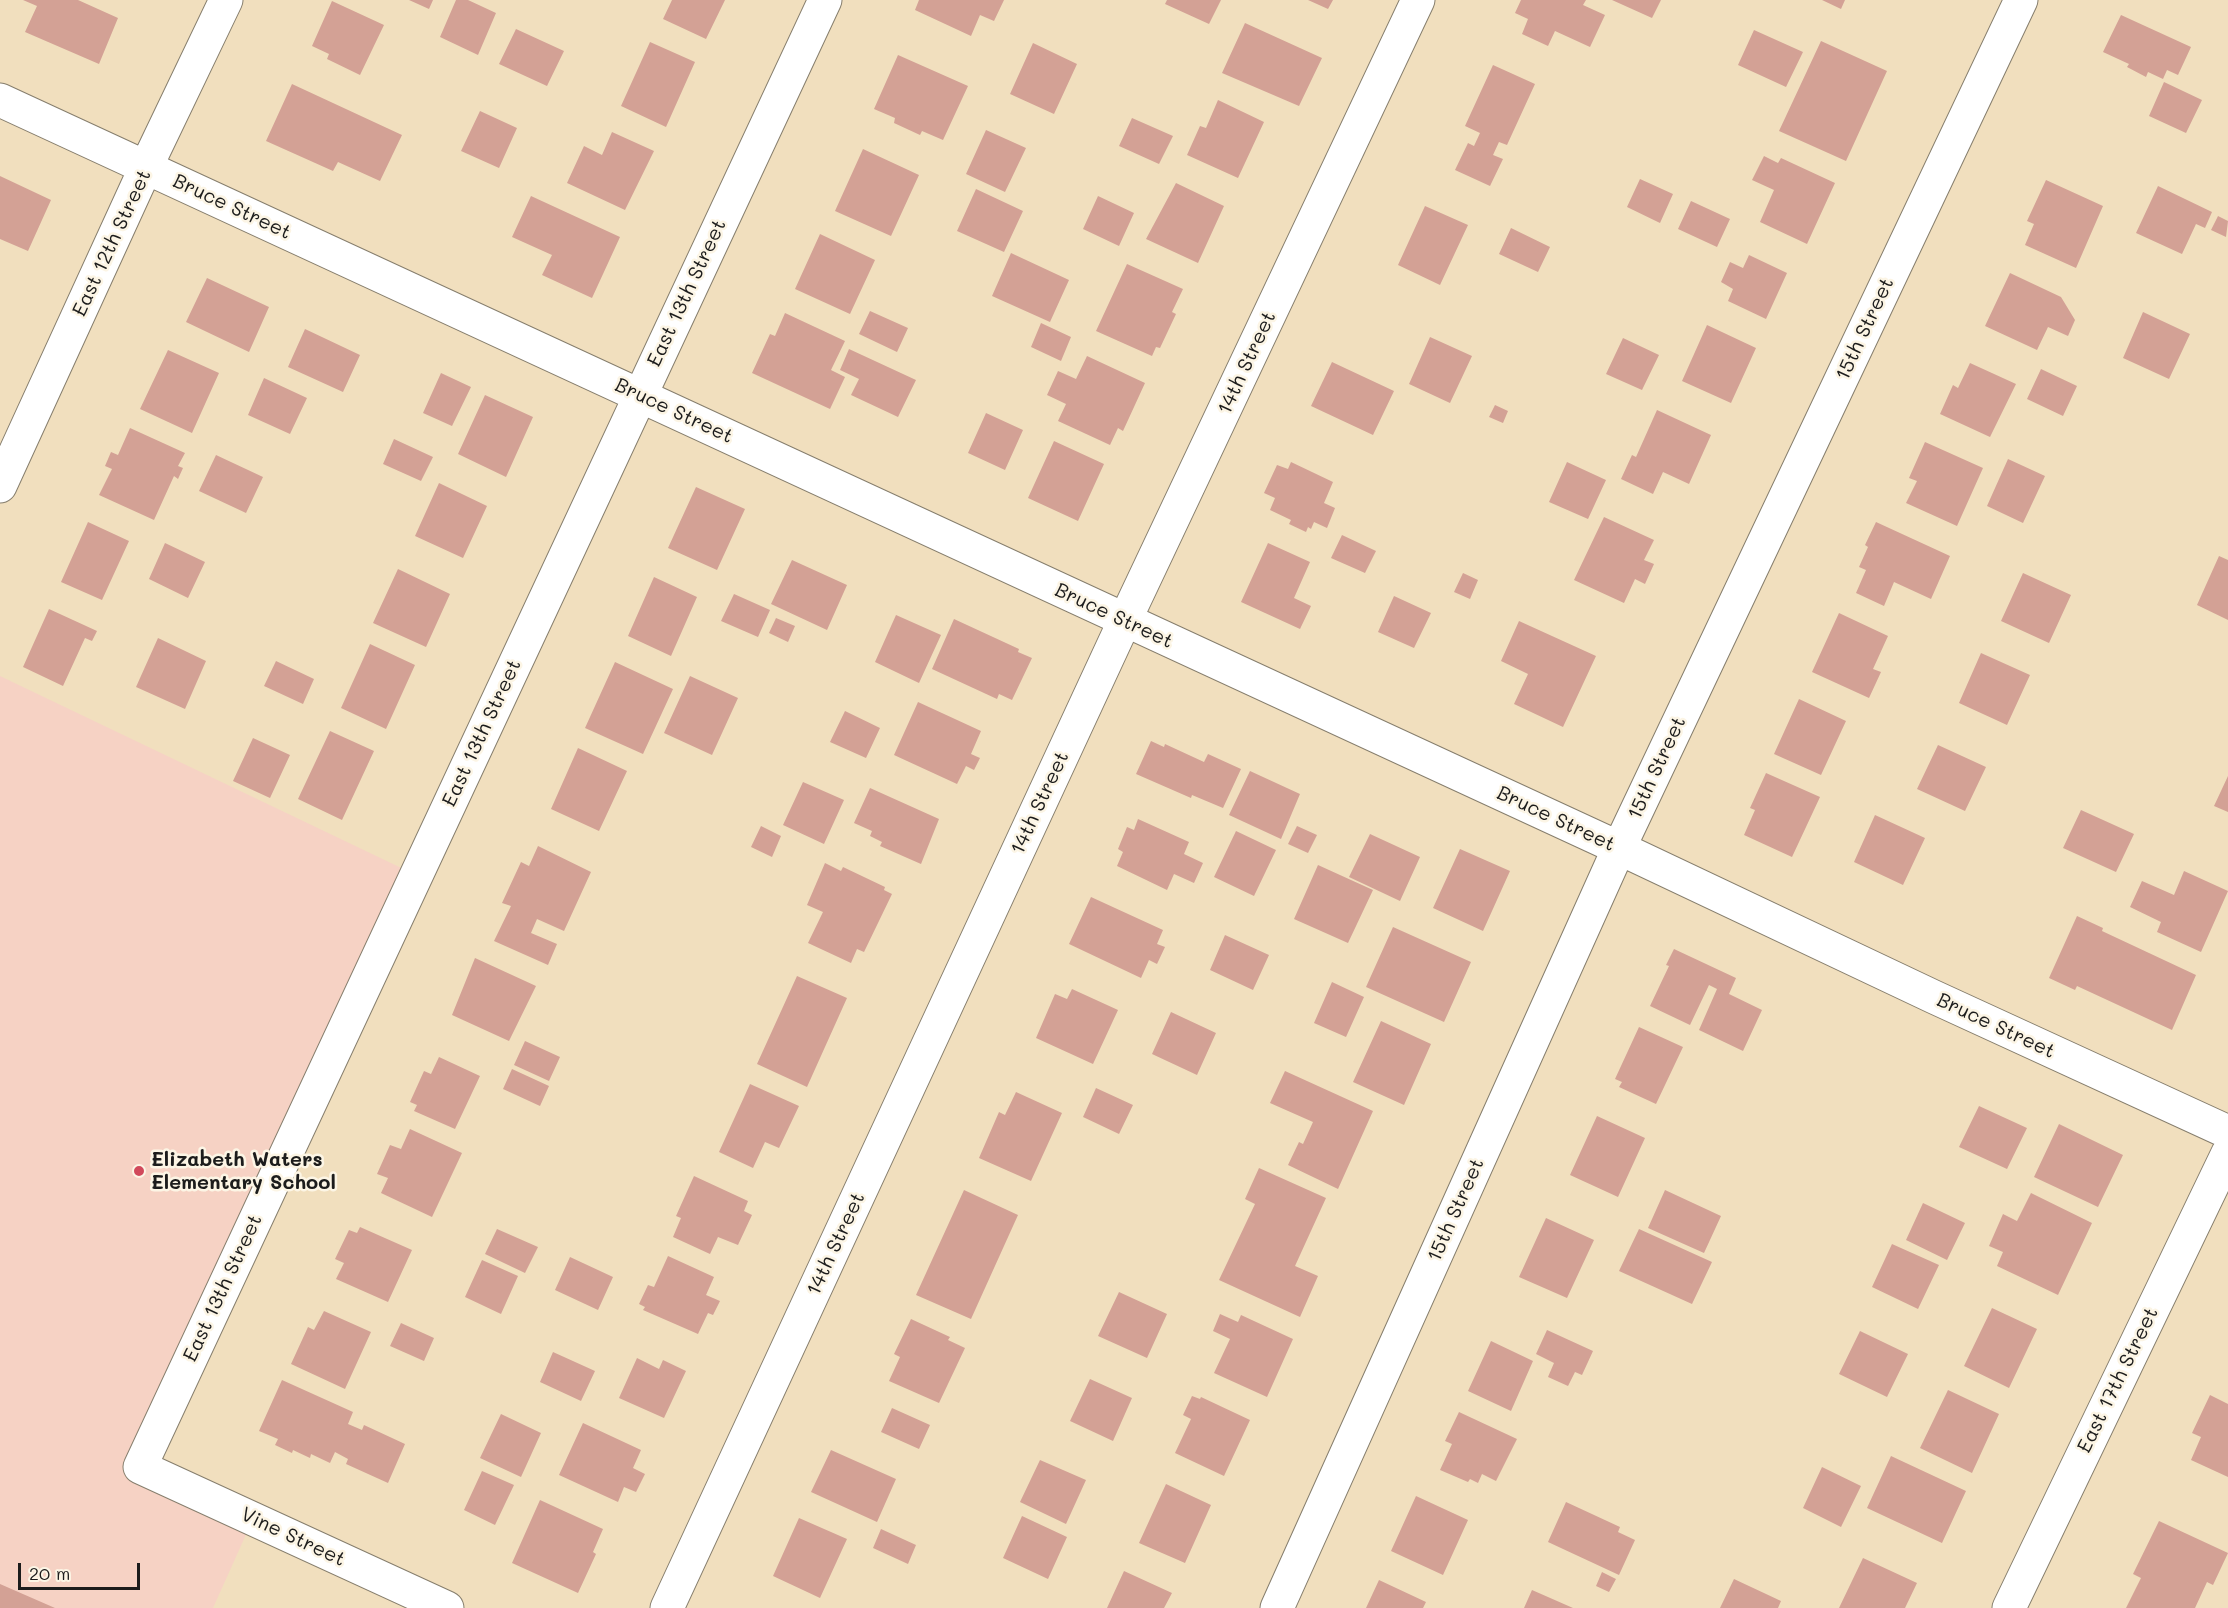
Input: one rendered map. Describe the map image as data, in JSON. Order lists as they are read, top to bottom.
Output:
{
  "streets": {
    "street": [
      "Bruce Street",
      "East 12th Street",
      "East 13th Street",
      "15th Street",
      "14th Street",
      "East 17th Street",
      "Vine Street"
    ]
  },
  "crossings": [
    ["Bruce Street", "East 12th Street"],
    ["Bruce Street", "East 13th Street"],
    ["Bruce Street", "15th Street"],
    ["Bruce Street", "14th Street"],
    ["East 13th Street", "Vine Street"]
  ],
  "places": ["Elizabeth Waters Elementary School"],
  "scale_bar": "20 m"
}
